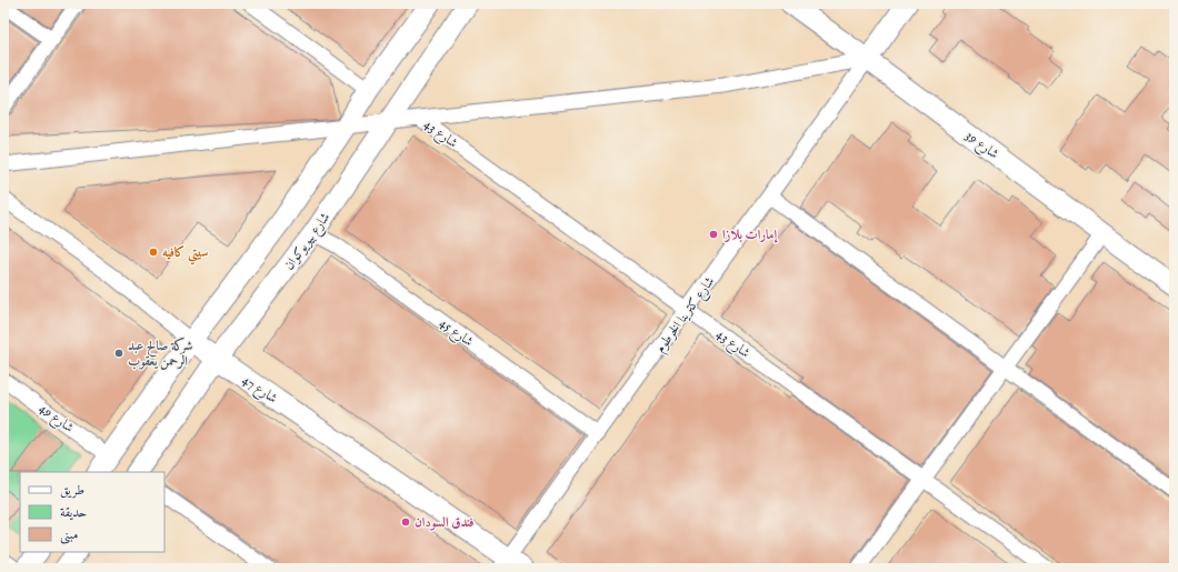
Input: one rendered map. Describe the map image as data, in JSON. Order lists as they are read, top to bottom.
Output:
{
  "streets": {
    "main road": ["شارع 39", "شارع بيويوكوان", "شارع 47"],
    "street": [
      "شارع 43",
      "شارع كترينا الخرطوم",
      "شارع 45",
      "شارع 49"
    ]
  },
  "crossings": [
    ["شارع 43", "شارع كترينا الخرطوم"],
    ["شارع 39", "شارع كترينا الخرطوم"],
    ["شارع بيويوكوان", "شارع 45"],
    ["شارع بيويوكوان", "شارع 47"],
    ["شارع كترينا الخرطوم", "شارع 45"],
    ["شارع كترينا الخرطوم", "شارع 47"]
  ],
  "places": [
    "إمارات بلازا",
    "سيتي كافيه",
    "شركة صالح عبد الرحمن يعقوب",
    "فندق السودان"
  ],
  "legend": ["طريق", "حديقة", "مبنى"]
}
